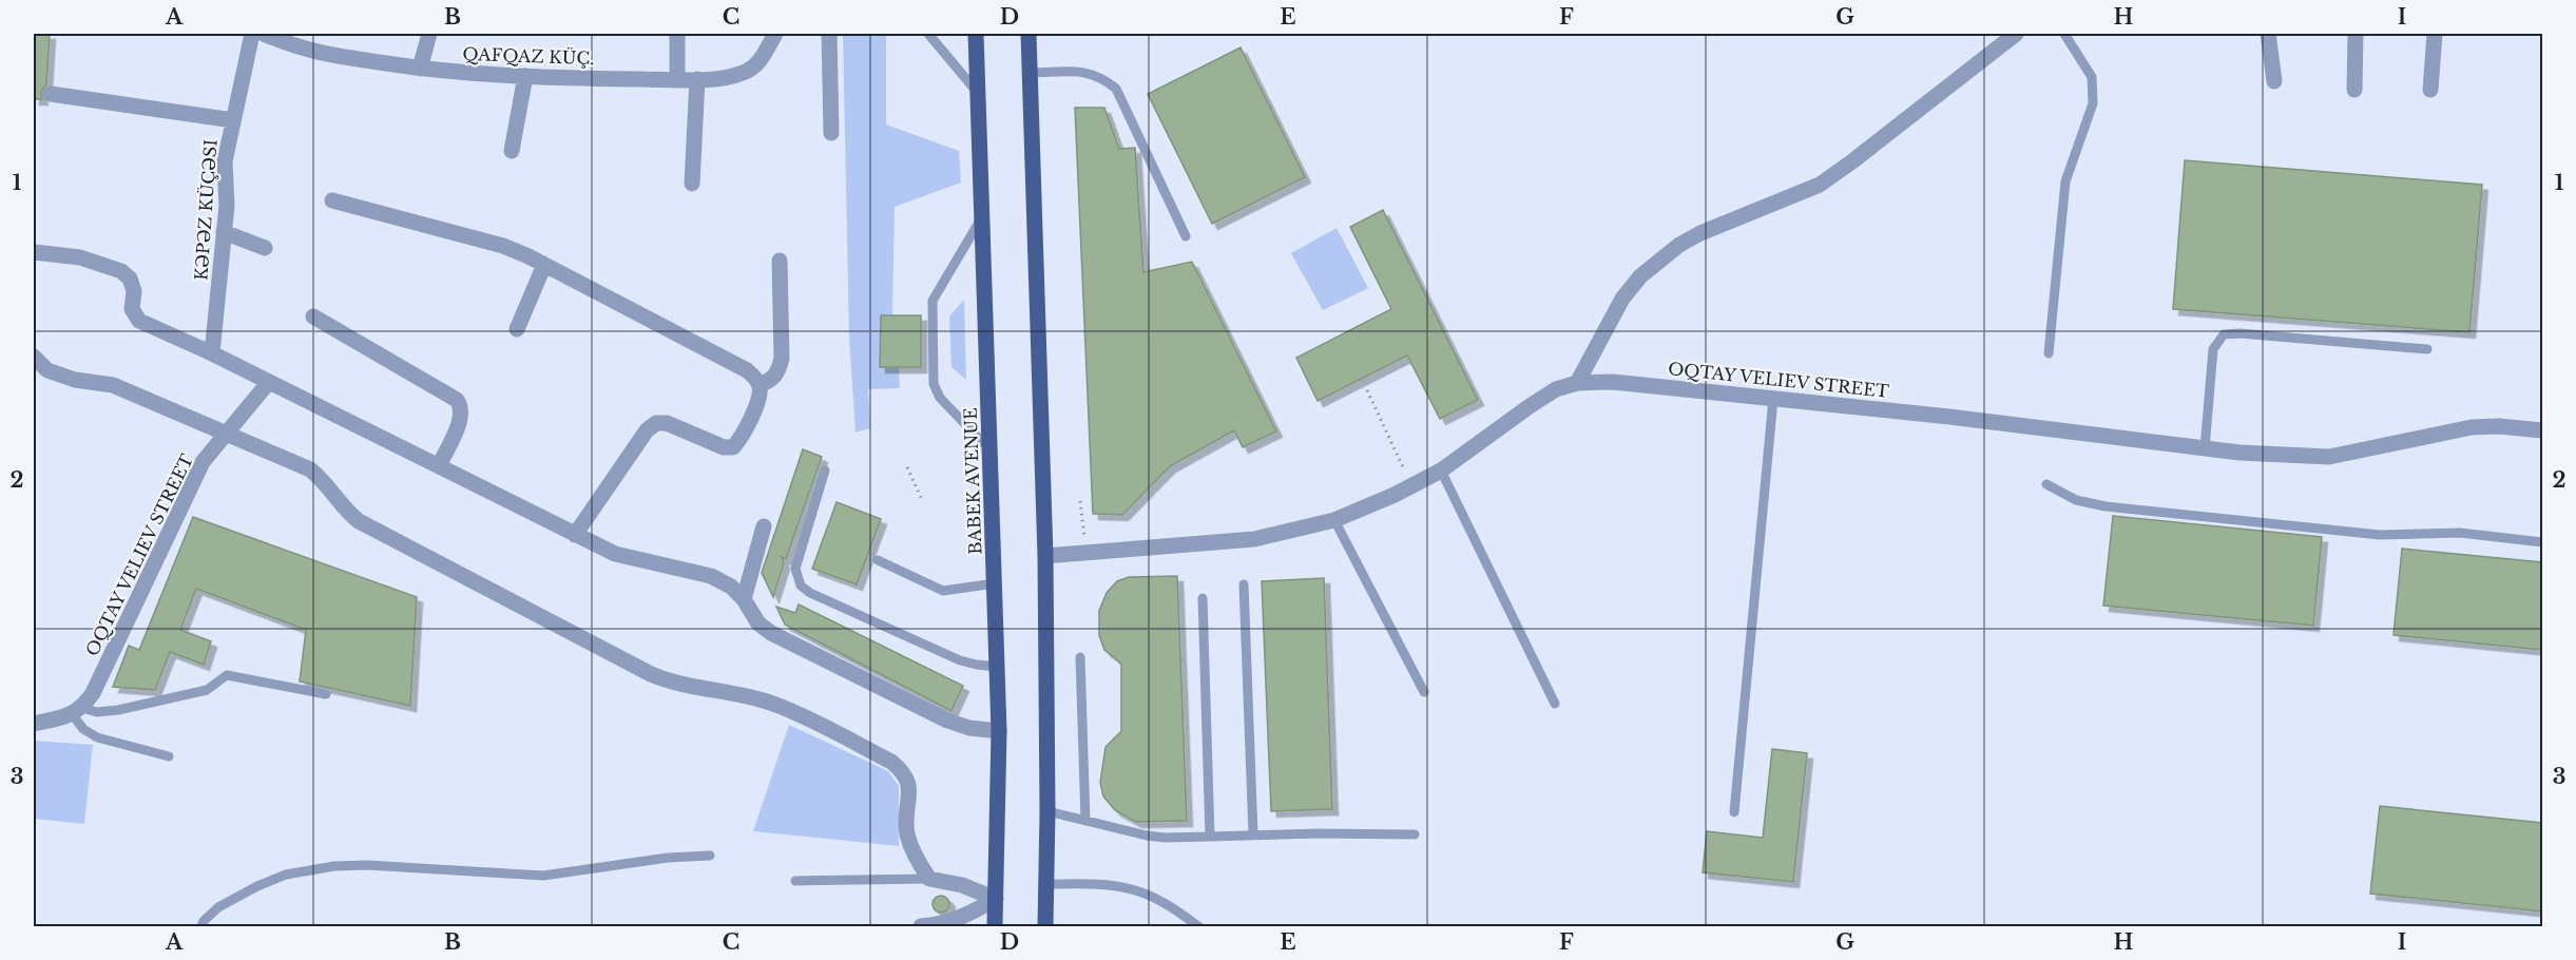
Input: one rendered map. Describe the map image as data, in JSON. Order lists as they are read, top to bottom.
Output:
{
  "streets": {
    "main road": ["BABEK AVENUE"],
    "street": ["QAFQAZ KÜÇ.", "KƏPƏZ KÜÇƏSI", "OQTAY VELIEV STREET"]
  },
  "grid": {
    "columns": [
      "A",
      "B",
      "C",
      "D",
      "E",
      "F",
      "G",
      "H",
      "I"
    ],
    "rows": ["1", "2", "3"]
  }
}
